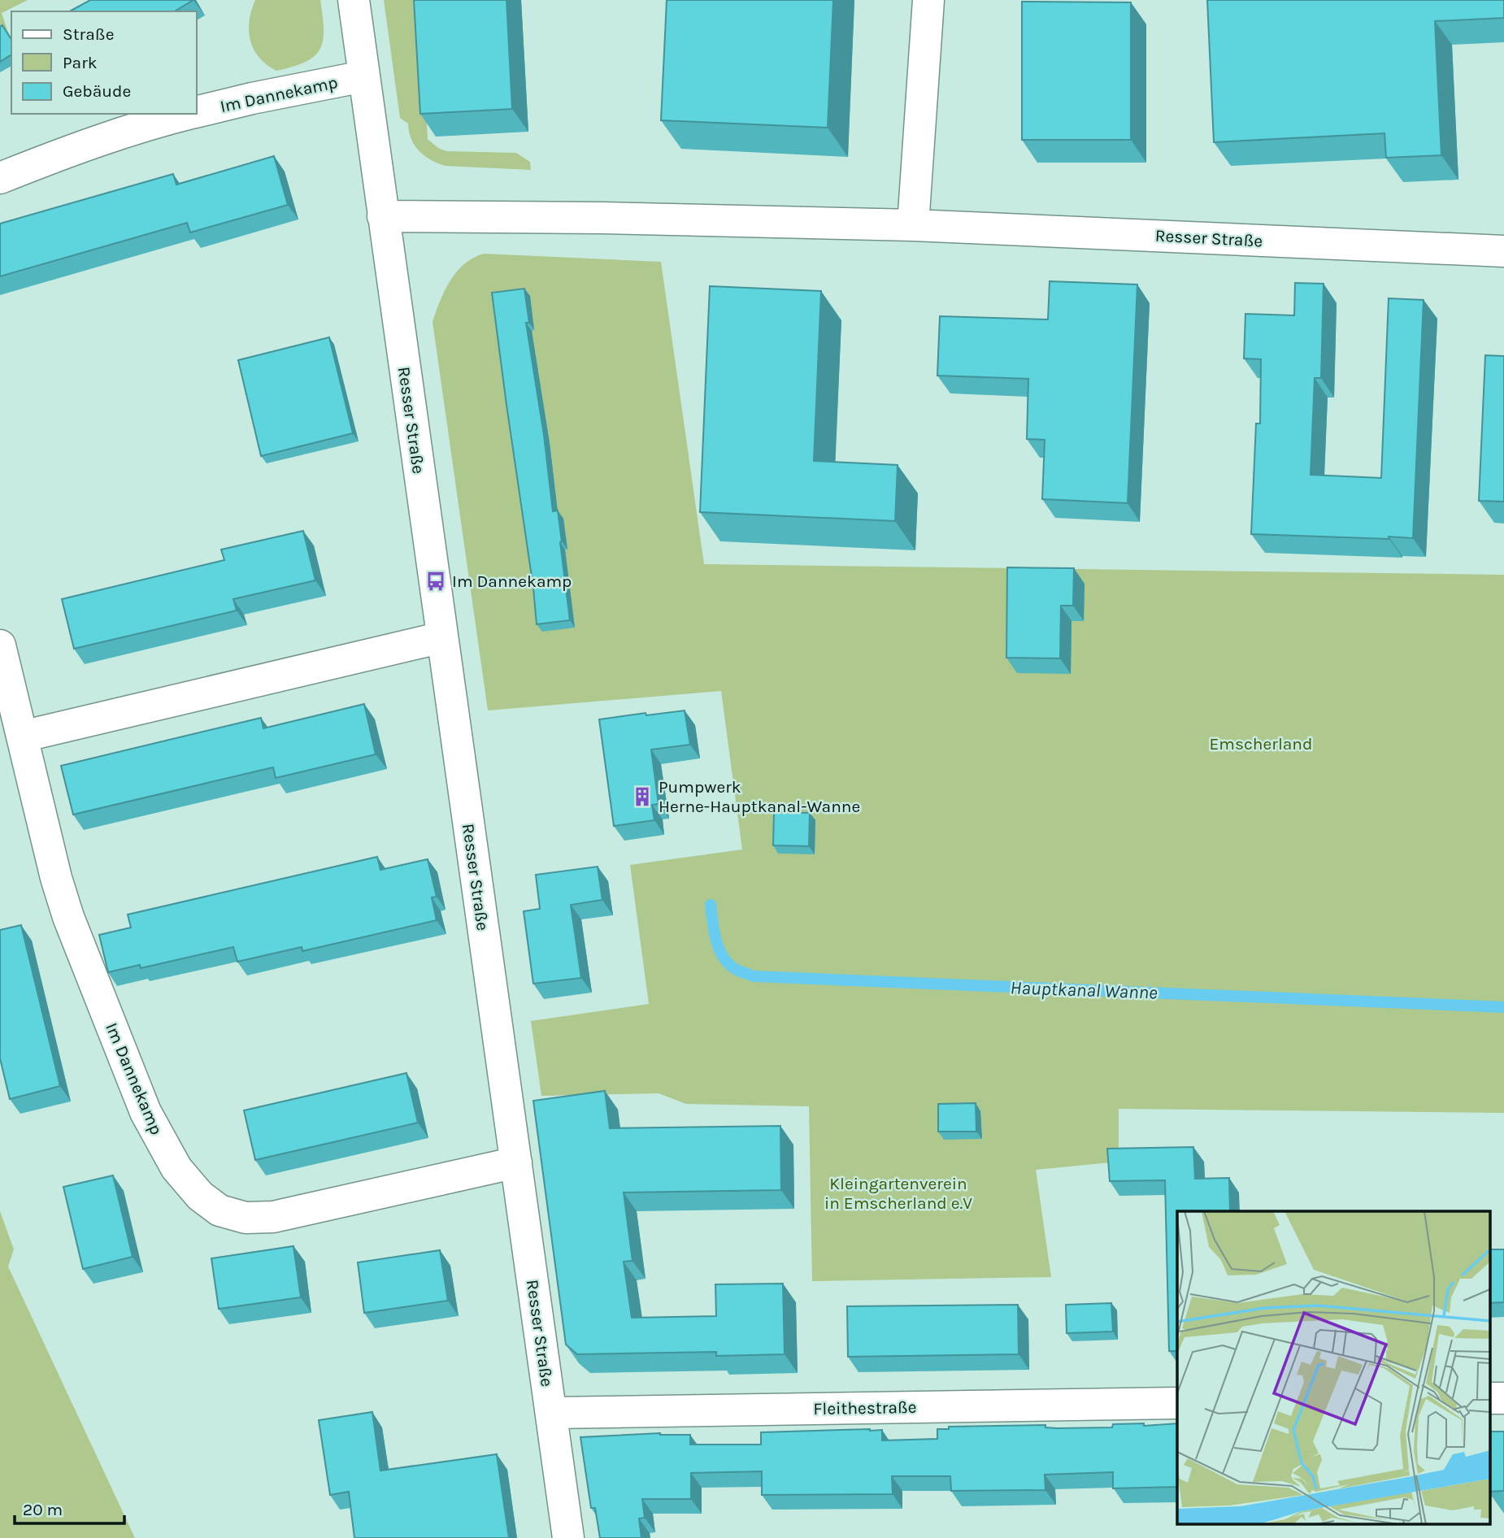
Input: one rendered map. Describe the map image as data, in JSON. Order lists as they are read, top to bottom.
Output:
{
  "streets": {
    "street": ["Im Dannekamp", "Resser Straße", "Fleithestraße"]
  },
  "crossings": [
    ["Im Dannekamp", "Resser Straße"],
    ["Resser Straße", "Fleithestraße"]
  ],
  "water": ["Hauptkanal Wanne"],
  "parks": ["Emscherland", "Kleingartenverein in Emscherland e.V"],
  "places": {
    "bus stop": ["Im Dannekamp"],
    "building": ["Pumpwerk Herne-Hauptkanal-Wanne"]
  },
  "legend": ["Straße", "Park", "Gebäude"],
  "scale_bar": "20 m"
}
